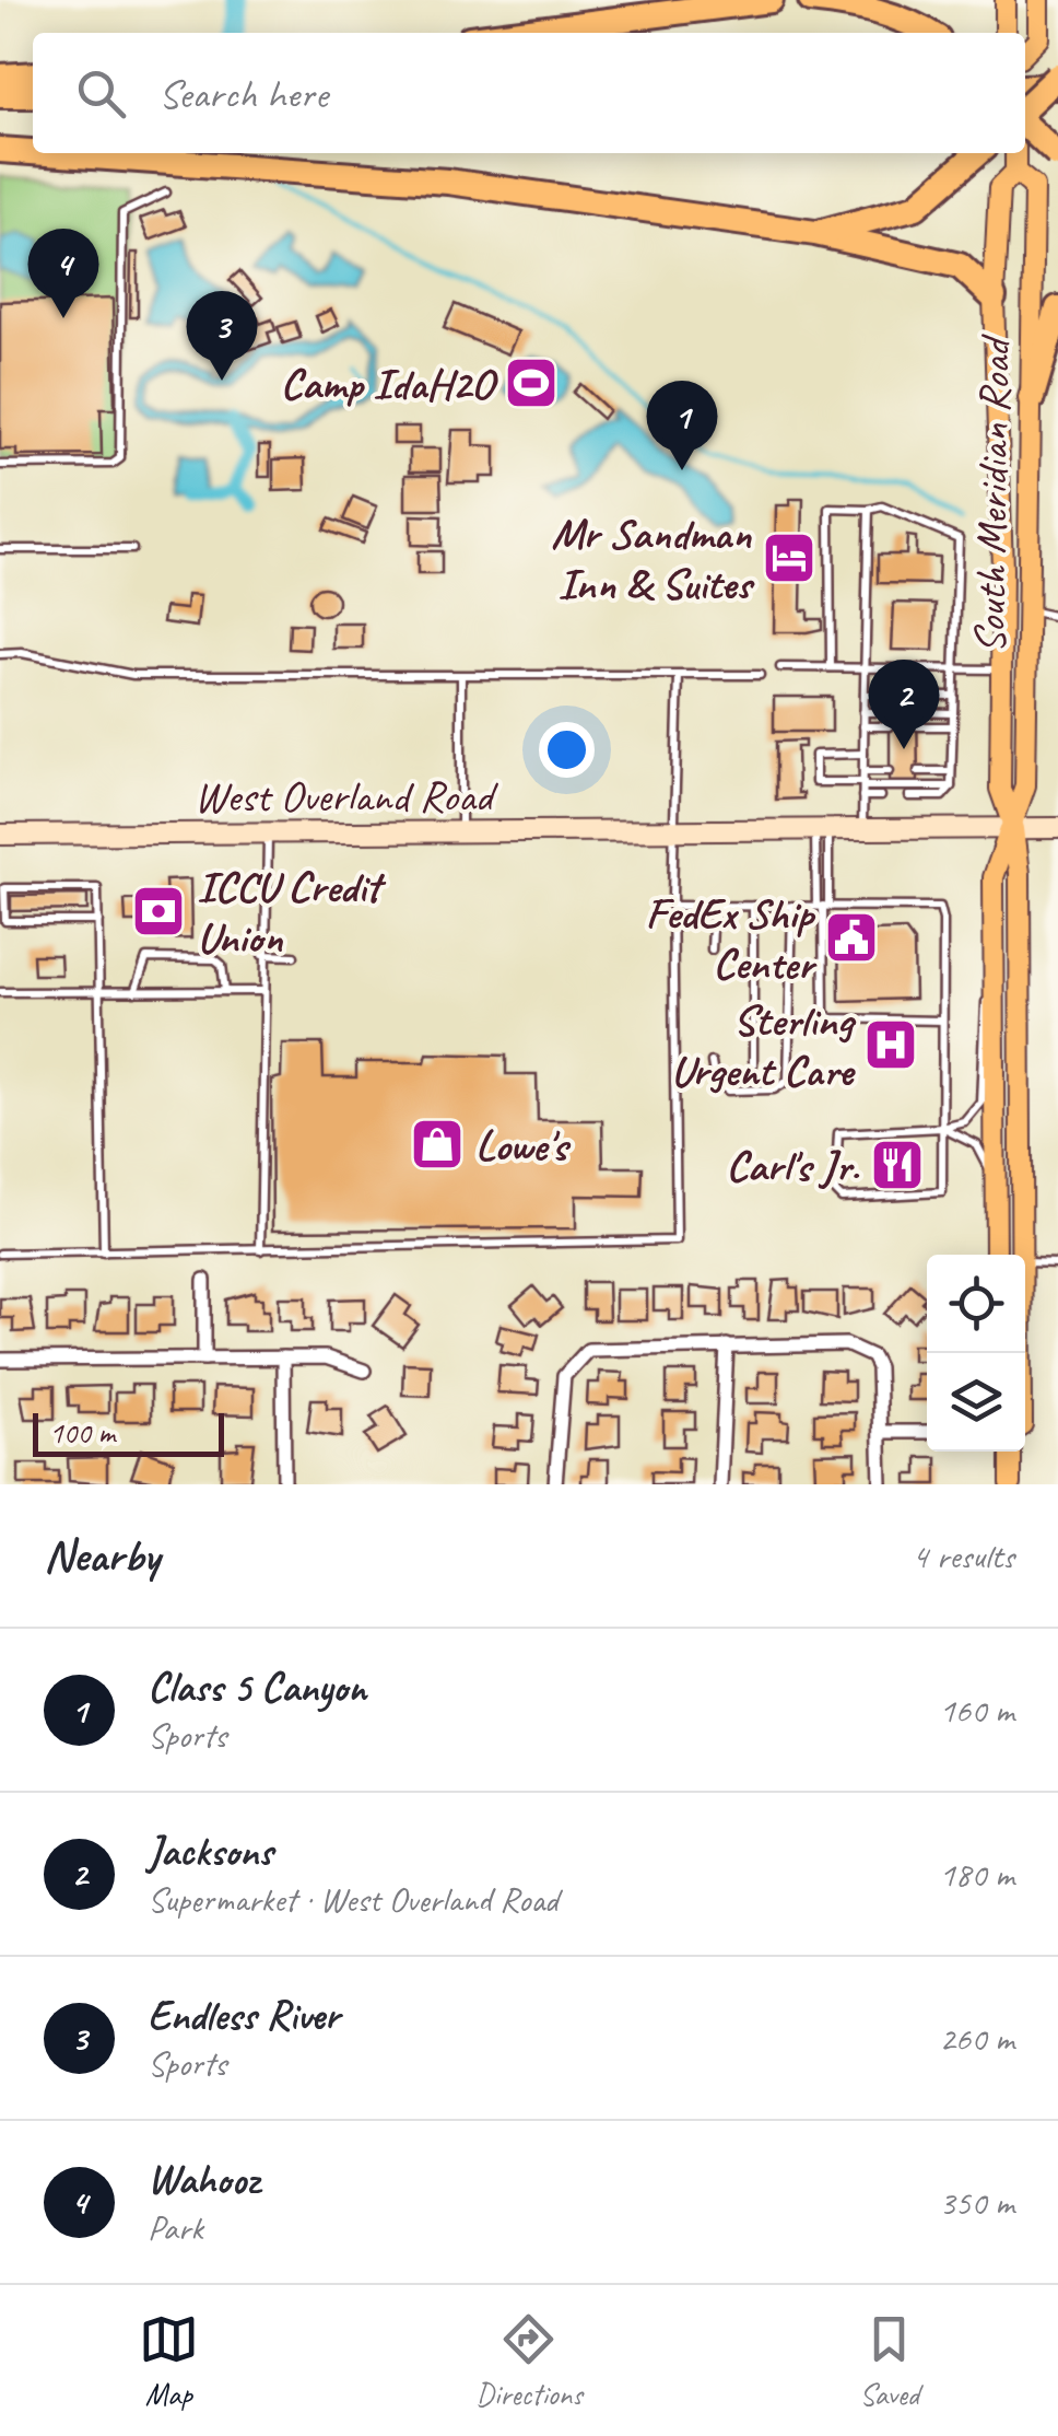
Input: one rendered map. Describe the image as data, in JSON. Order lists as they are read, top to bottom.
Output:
{
  "streets": {
    "main road": ["South Meridian Road"],
    "street": ["West Overland Road"]
  },
  "crossings": [
    ["South Meridian Road", "West Overland Road"]
  ],
  "places": {
    "sports": ["Camp IdaH2O"],
    "hotel": ["Mr Sandman Inn & Suites"],
    "bank": ["ICCU Credit Union"],
    "public building": ["FedEx Ship Center"],
    "hospital": ["Sterling Urgent Care"],
    "shop": ["Lowe's"],
    "restaurant": ["Carl's Jr."]
  },
  "scale_bar": "100 m",
  "page": {
    "search": "Search here",
    "pins": [
      "4",
      "3",
      "1",
      "2"
    ],
    "scale": "100 m",
    "heading": ["Nearby", "4 results"],
    "list": [
      {
        "mark": "1",
        "name": "Class 5 Canyon",
        "note": "Sports",
        "value": "160 m"
      },
      {
        "mark": "2",
        "name": "Jacksons",
        "note": "Supermarket · West Overland Road",
        "value": "180 m"
      },
      {
        "mark": "3",
        "name": "Endless River",
        "note": "Sports",
        "value": "260 m"
      },
      {
        "mark": "4",
        "name": "Wahooz",
        "note": "Park",
        "value": "350 m"
      }
    ],
    "nav": ["Map", "Directions", "Saved"]
  }
}
